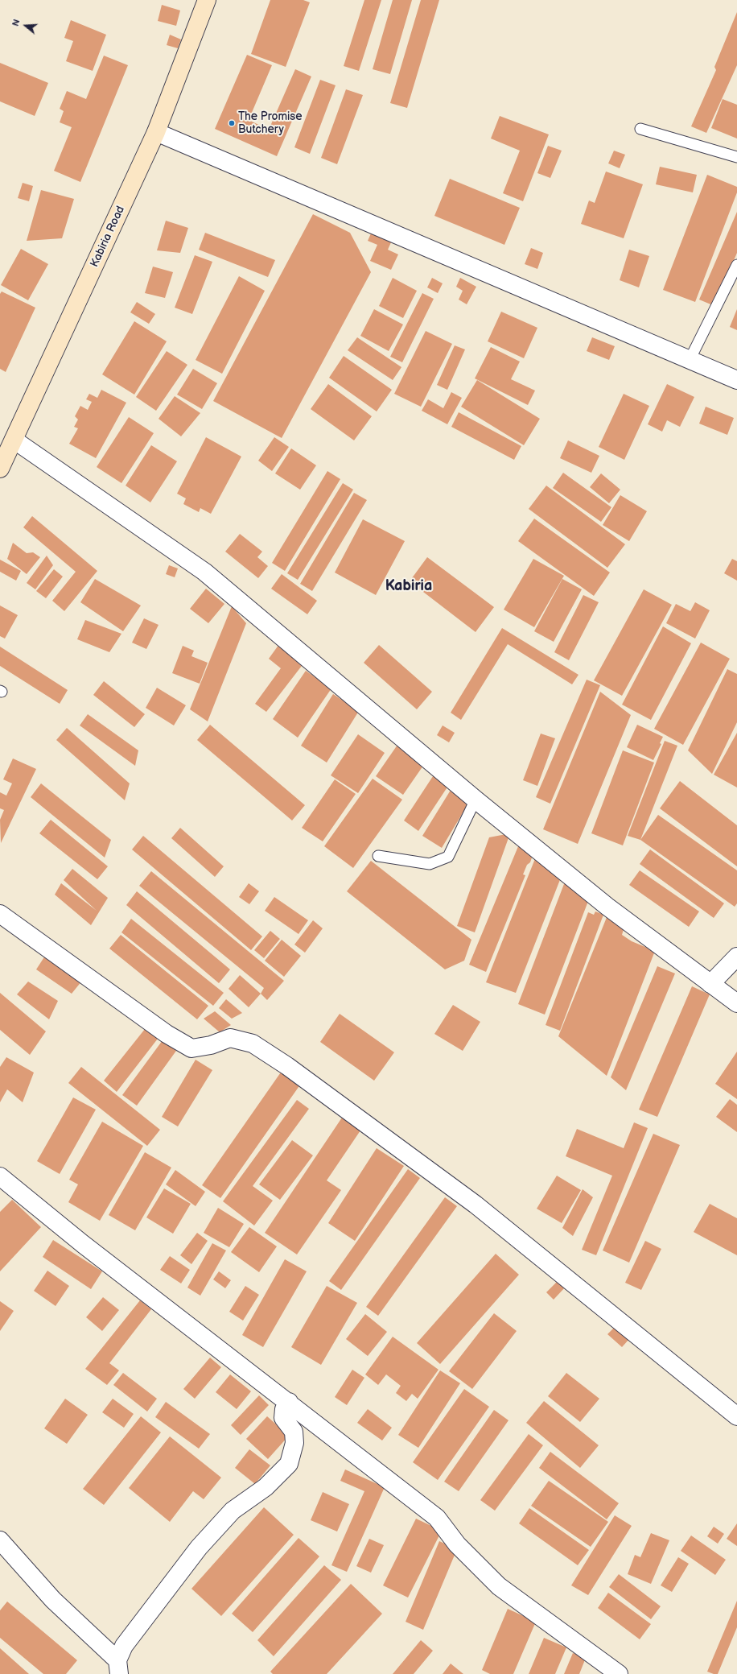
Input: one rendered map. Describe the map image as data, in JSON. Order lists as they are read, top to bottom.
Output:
{
  "streets": {
    "main road": ["Kabiria Road"]
  },
  "districts": ["Kabiria"],
  "places": ["The Promise Butchery"],
  "north": "left"
}
